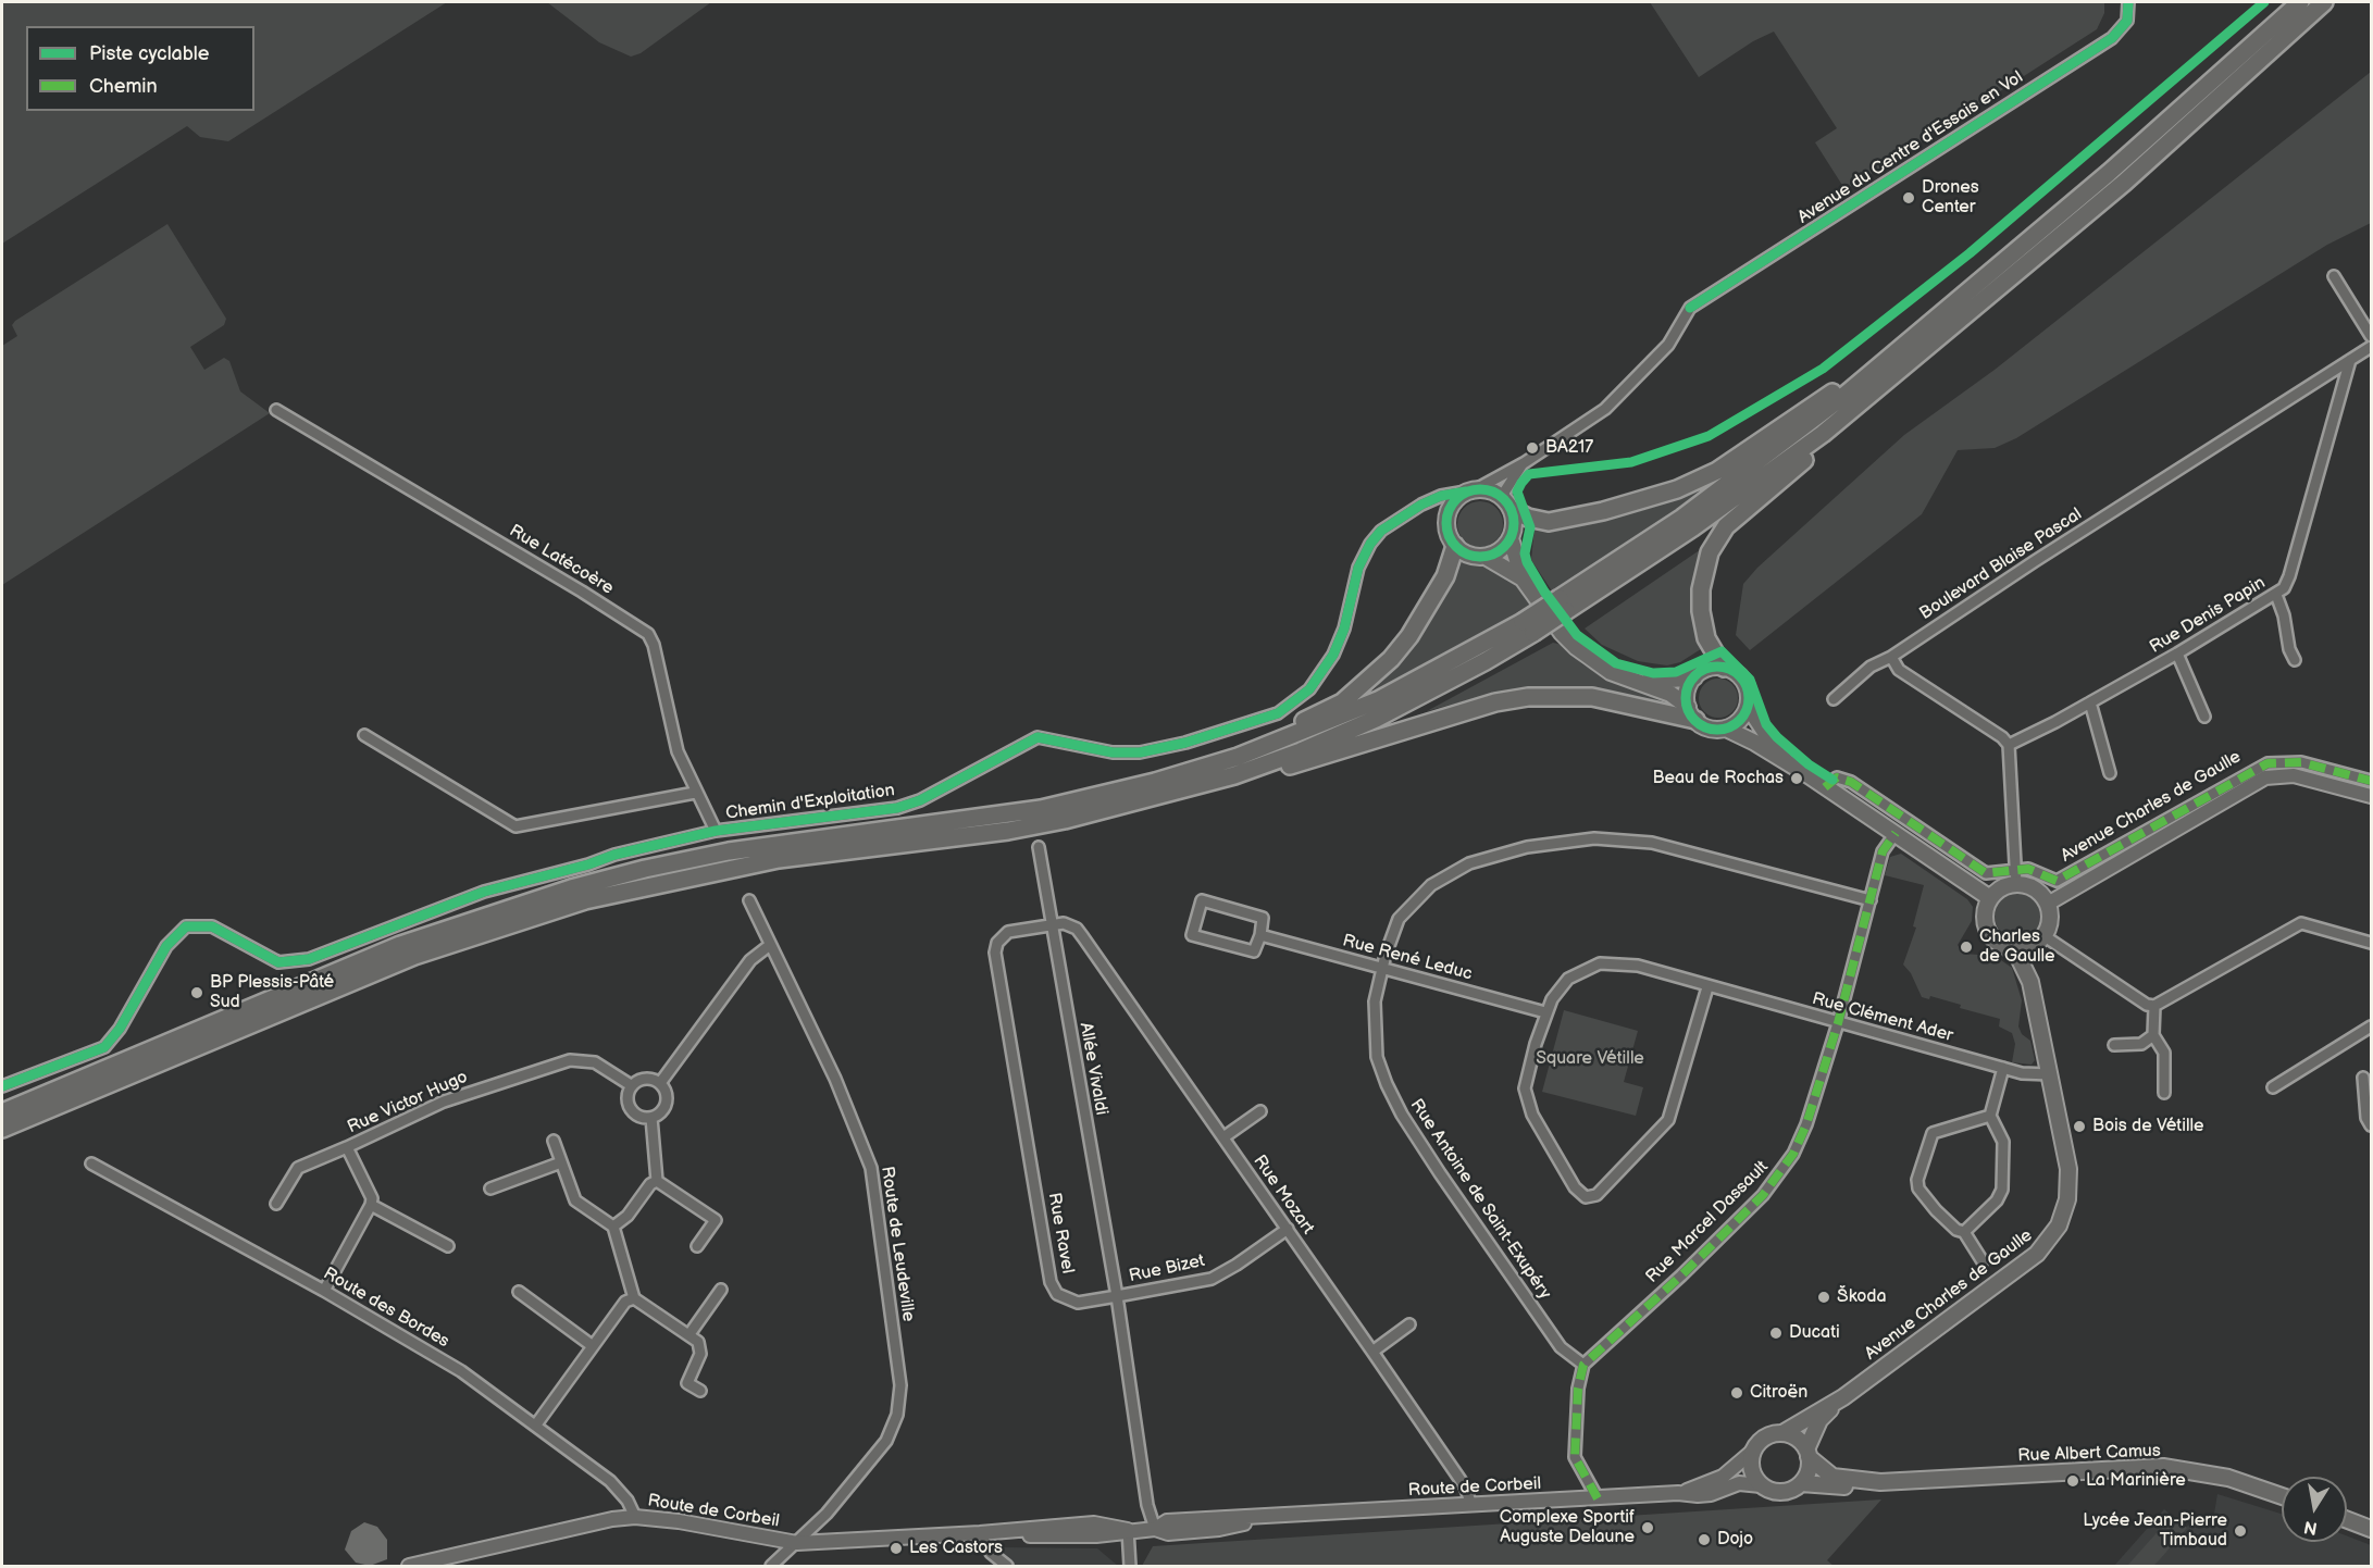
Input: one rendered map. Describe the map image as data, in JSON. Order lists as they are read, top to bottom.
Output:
{
  "streets": {
    "main road": ["Avenue Charles de Gaulle", "Rue Albert Camus"],
    "street": [
      "Avenue du Centre d'Essais en Vol",
      "Rue Latécoère",
      "Boulevard Blaise Pascal",
      "Rue Denis Papin",
      "Chemin d'Exploitation",
      "Rue René Leduc",
      "Rue Clément Ader",
      "Allée Vivaldi",
      "Rue Victor Hugo",
      "Rue Mozart",
      "Rue Antoine de Saint-Exupéry",
      "Rue Marcel Dassault",
      "Rue Ravel",
      "Route de Leudeville",
      "Rue Bizet",
      "Route des Bordes",
      "Route de Corbeil"
    ]
  },
  "crossings": [
    ["Avenue du Centre d'Essais en Vol", "Chemin d'Exploitation"],
    ["Rue Latécoère", "Chemin d'Exploitation"],
    ["Boulevard Blaise Pascal", "Rue Denis Papin"],
    ["Avenue Charles de Gaulle", "Rue Clément Ader"],
    ["Avenue Charles de Gaulle", "Rue Albert Camus"],
    ["Avenue Charles de Gaulle", "Route de Corbeil"],
    ["Rue René Leduc", "Rue Clément Ader"],
    ["Rue René Leduc", "Rue Antoine de Saint-Exupéry"],
    ["Rue Clément Ader", "Rue Marcel Dassault"],
    ["Allée Vivaldi", "Rue Mozart"],
    ["Allée Vivaldi", "Rue Ravel"],
    ["Allée Vivaldi", "Rue Bizet"],
    ["Rue Mozart", "Rue Ravel"],
    ["Rue Mozart", "Rue Bizet"],
    ["Rue Mozart", "Route de Corbeil"],
    ["Rue Antoine de Saint-Exupéry", "Rue Marcel Dassault"],
    ["Rue Ravel", "Rue Bizet"],
    ["Route de Leudeville", "Route de Corbeil"],
    ["Route des Bordes", "Route de Corbeil"],
    ["Rue Albert Camus", "Route de Corbeil"]
  ],
  "parks": ["Square Vétille"],
  "places": [
    "Drones Center",
    "BA217",
    "Beau de Rochas",
    "Charles de Gaulle",
    "BP Plessis-Pâté Sud",
    "Bois de Vétille",
    "Škoda",
    "Ducati",
    "Citroën",
    "La Marinière",
    "Complexe Sportif Auguste Delaune",
    "Lycée Jean-Pierre Timbaud",
    "Dojo",
    "Les Castors"
  ],
  "legend": ["Piste cyclable", "Chemin"],
  "north": "bottom"
}
